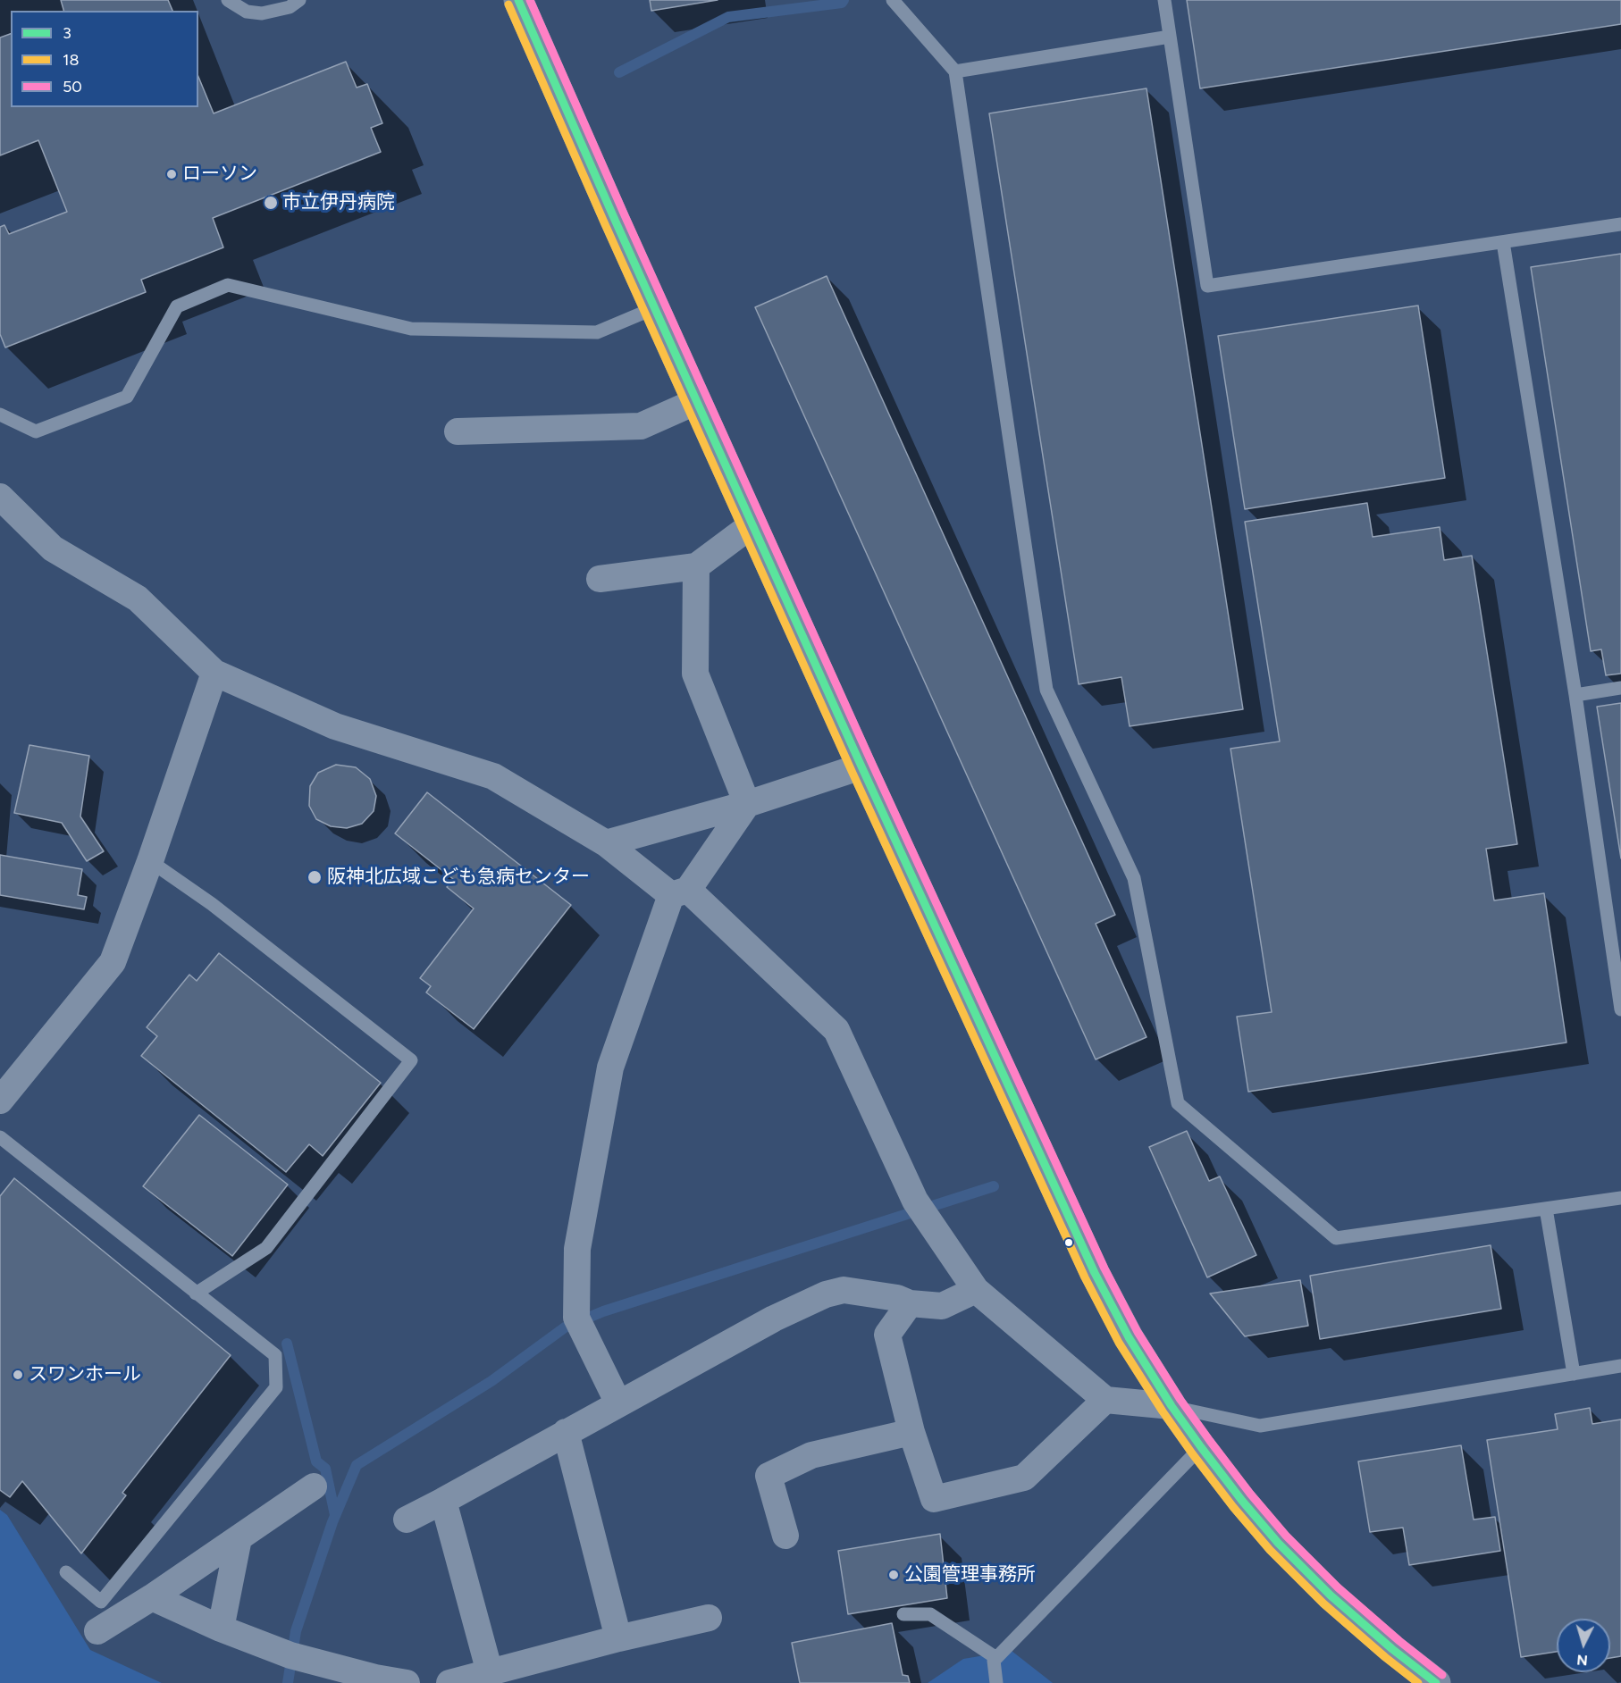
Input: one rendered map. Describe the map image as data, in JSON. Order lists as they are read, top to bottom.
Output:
{
  "places": [
    "ローソン",
    "市立伊丹病院",
    "阪神北広域こども急病センター",
    "スワンホール",
    "公園管理事務所"
  ],
  "lines": ["transit line 3", "transit line 50", "transit line 18"],
  "legend": ["3", "18", "50"],
  "north": "bottom"
}
